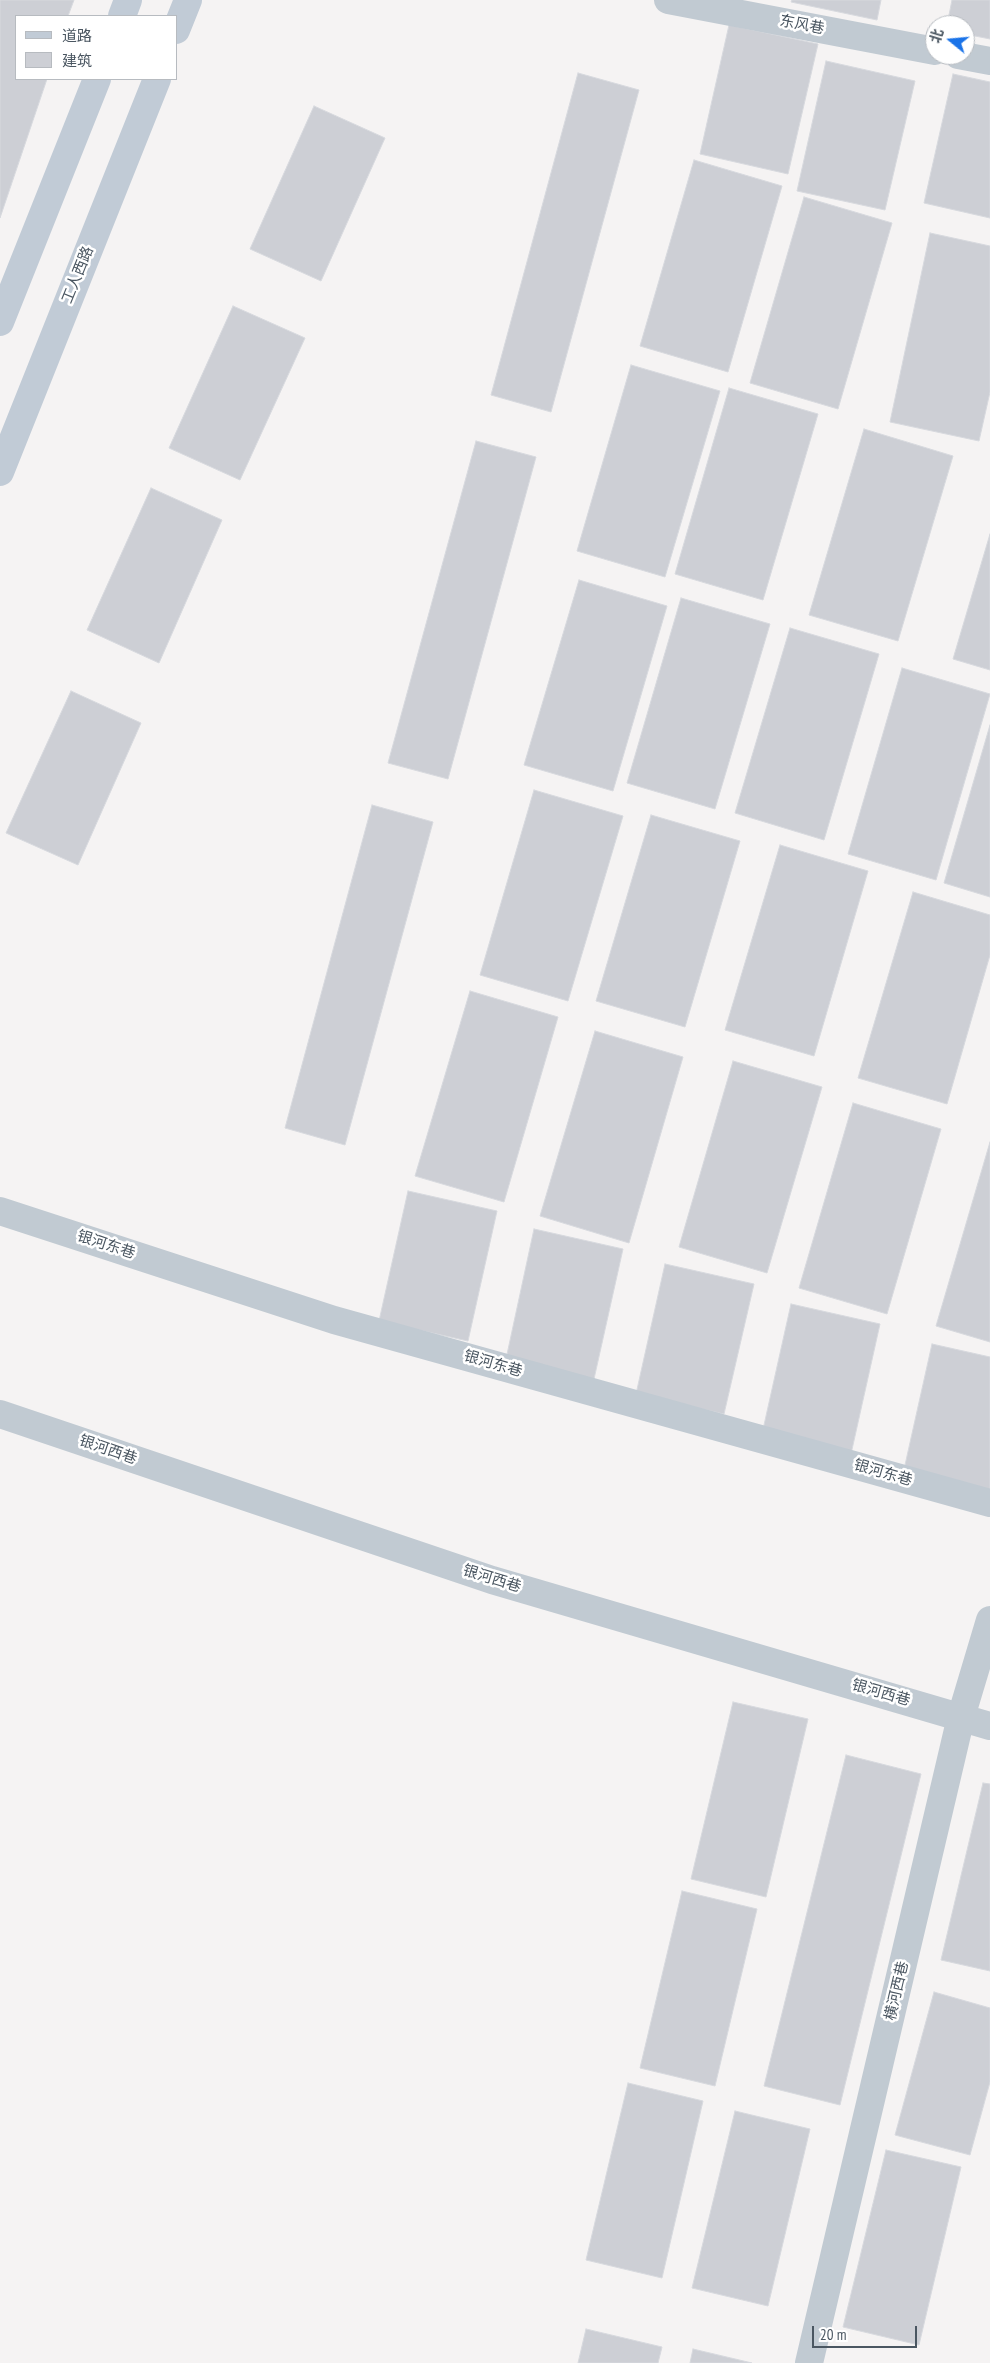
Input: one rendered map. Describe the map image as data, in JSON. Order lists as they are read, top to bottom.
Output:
{
  "streets": {
    "main road": ["工人西路"],
    "street": [
      "东风巷",
      "银河东巷",
      "银河西巷",
      "横河西巷"
    ]
  },
  "crossings": [
    ["银河西巷", "横河西巷"]
  ],
  "legend": ["道路", "建筑"],
  "scale_bar": "20 m",
  "north": "left"
}
